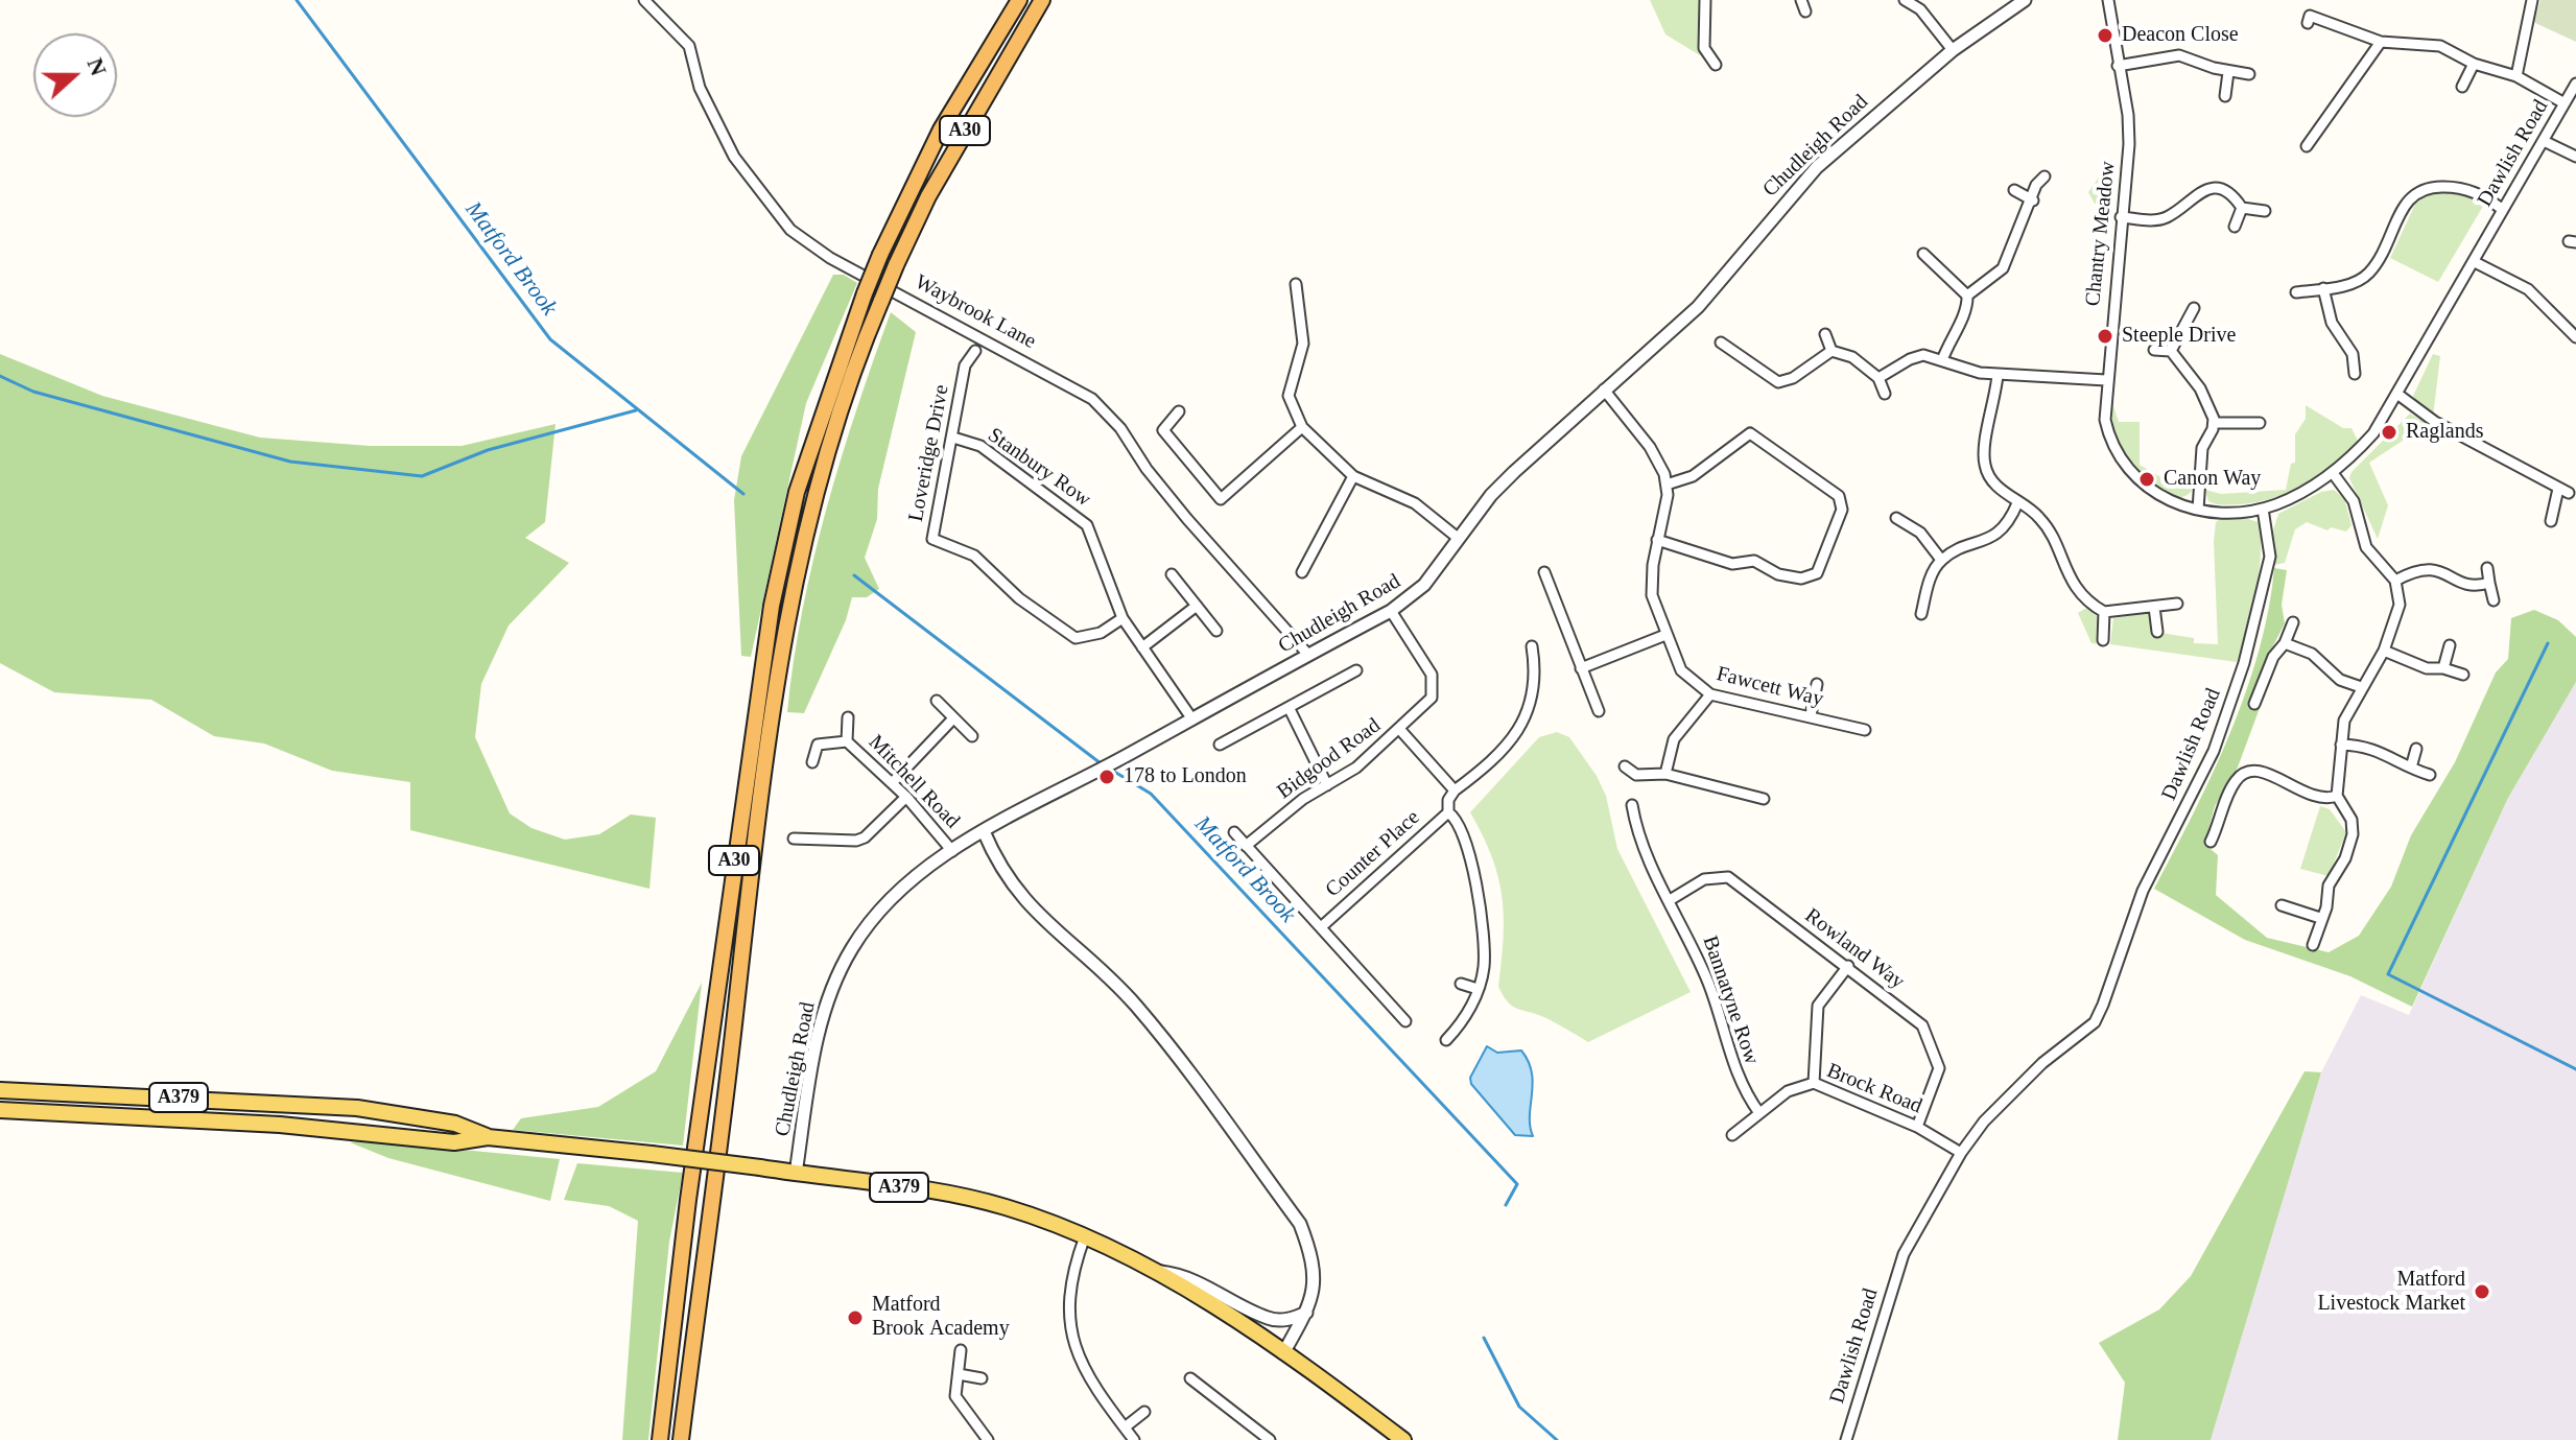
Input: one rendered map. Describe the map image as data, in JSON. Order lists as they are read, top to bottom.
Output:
{
  "streets": {
    "highway": ["A30"],
    "main road": ["A379"],
    "street": [
      "Chudleigh Road",
      "Dawlish Road",
      "Chantry Meadow",
      "Waybrook Lane",
      "Loveridge Drive",
      "Stanbury Row",
      "Fawcett Way",
      "Bidgood Road",
      "Mitchell Road",
      "Counter Place",
      "Rowland Way",
      "Bannatyne Row",
      "Brock Road"
    ]
  },
  "crossings": [
    ["Chudleigh Road", "Waybrook Lane"],
    ["Chudleigh Road", "Stanbury Row"],
    ["Chudleigh Road", "Bidgood Road"],
    ["Chudleigh Road", "Mitchell Road"],
    ["Chudleigh Road", "A379"],
    ["Dawlish Road", "Chantry Meadow"],
    ["Dawlish Road", "Brock Road"],
    ["Loveridge Drive", "Stanbury Row"],
    ["Rowland Way", "Bannatyne Row"],
    ["Rowland Way", "Brock Road"],
    ["Bannatyne Row", "Brock Road"]
  ],
  "water": ["Matford Brook"],
  "places": [
    "Deacon Close",
    "Steeple Drive",
    "Raglands",
    "Canon Way",
    "178 to London",
    "Matford Livestock Market",
    "Matford Brook Academy"
  ],
  "north": "right"
}
